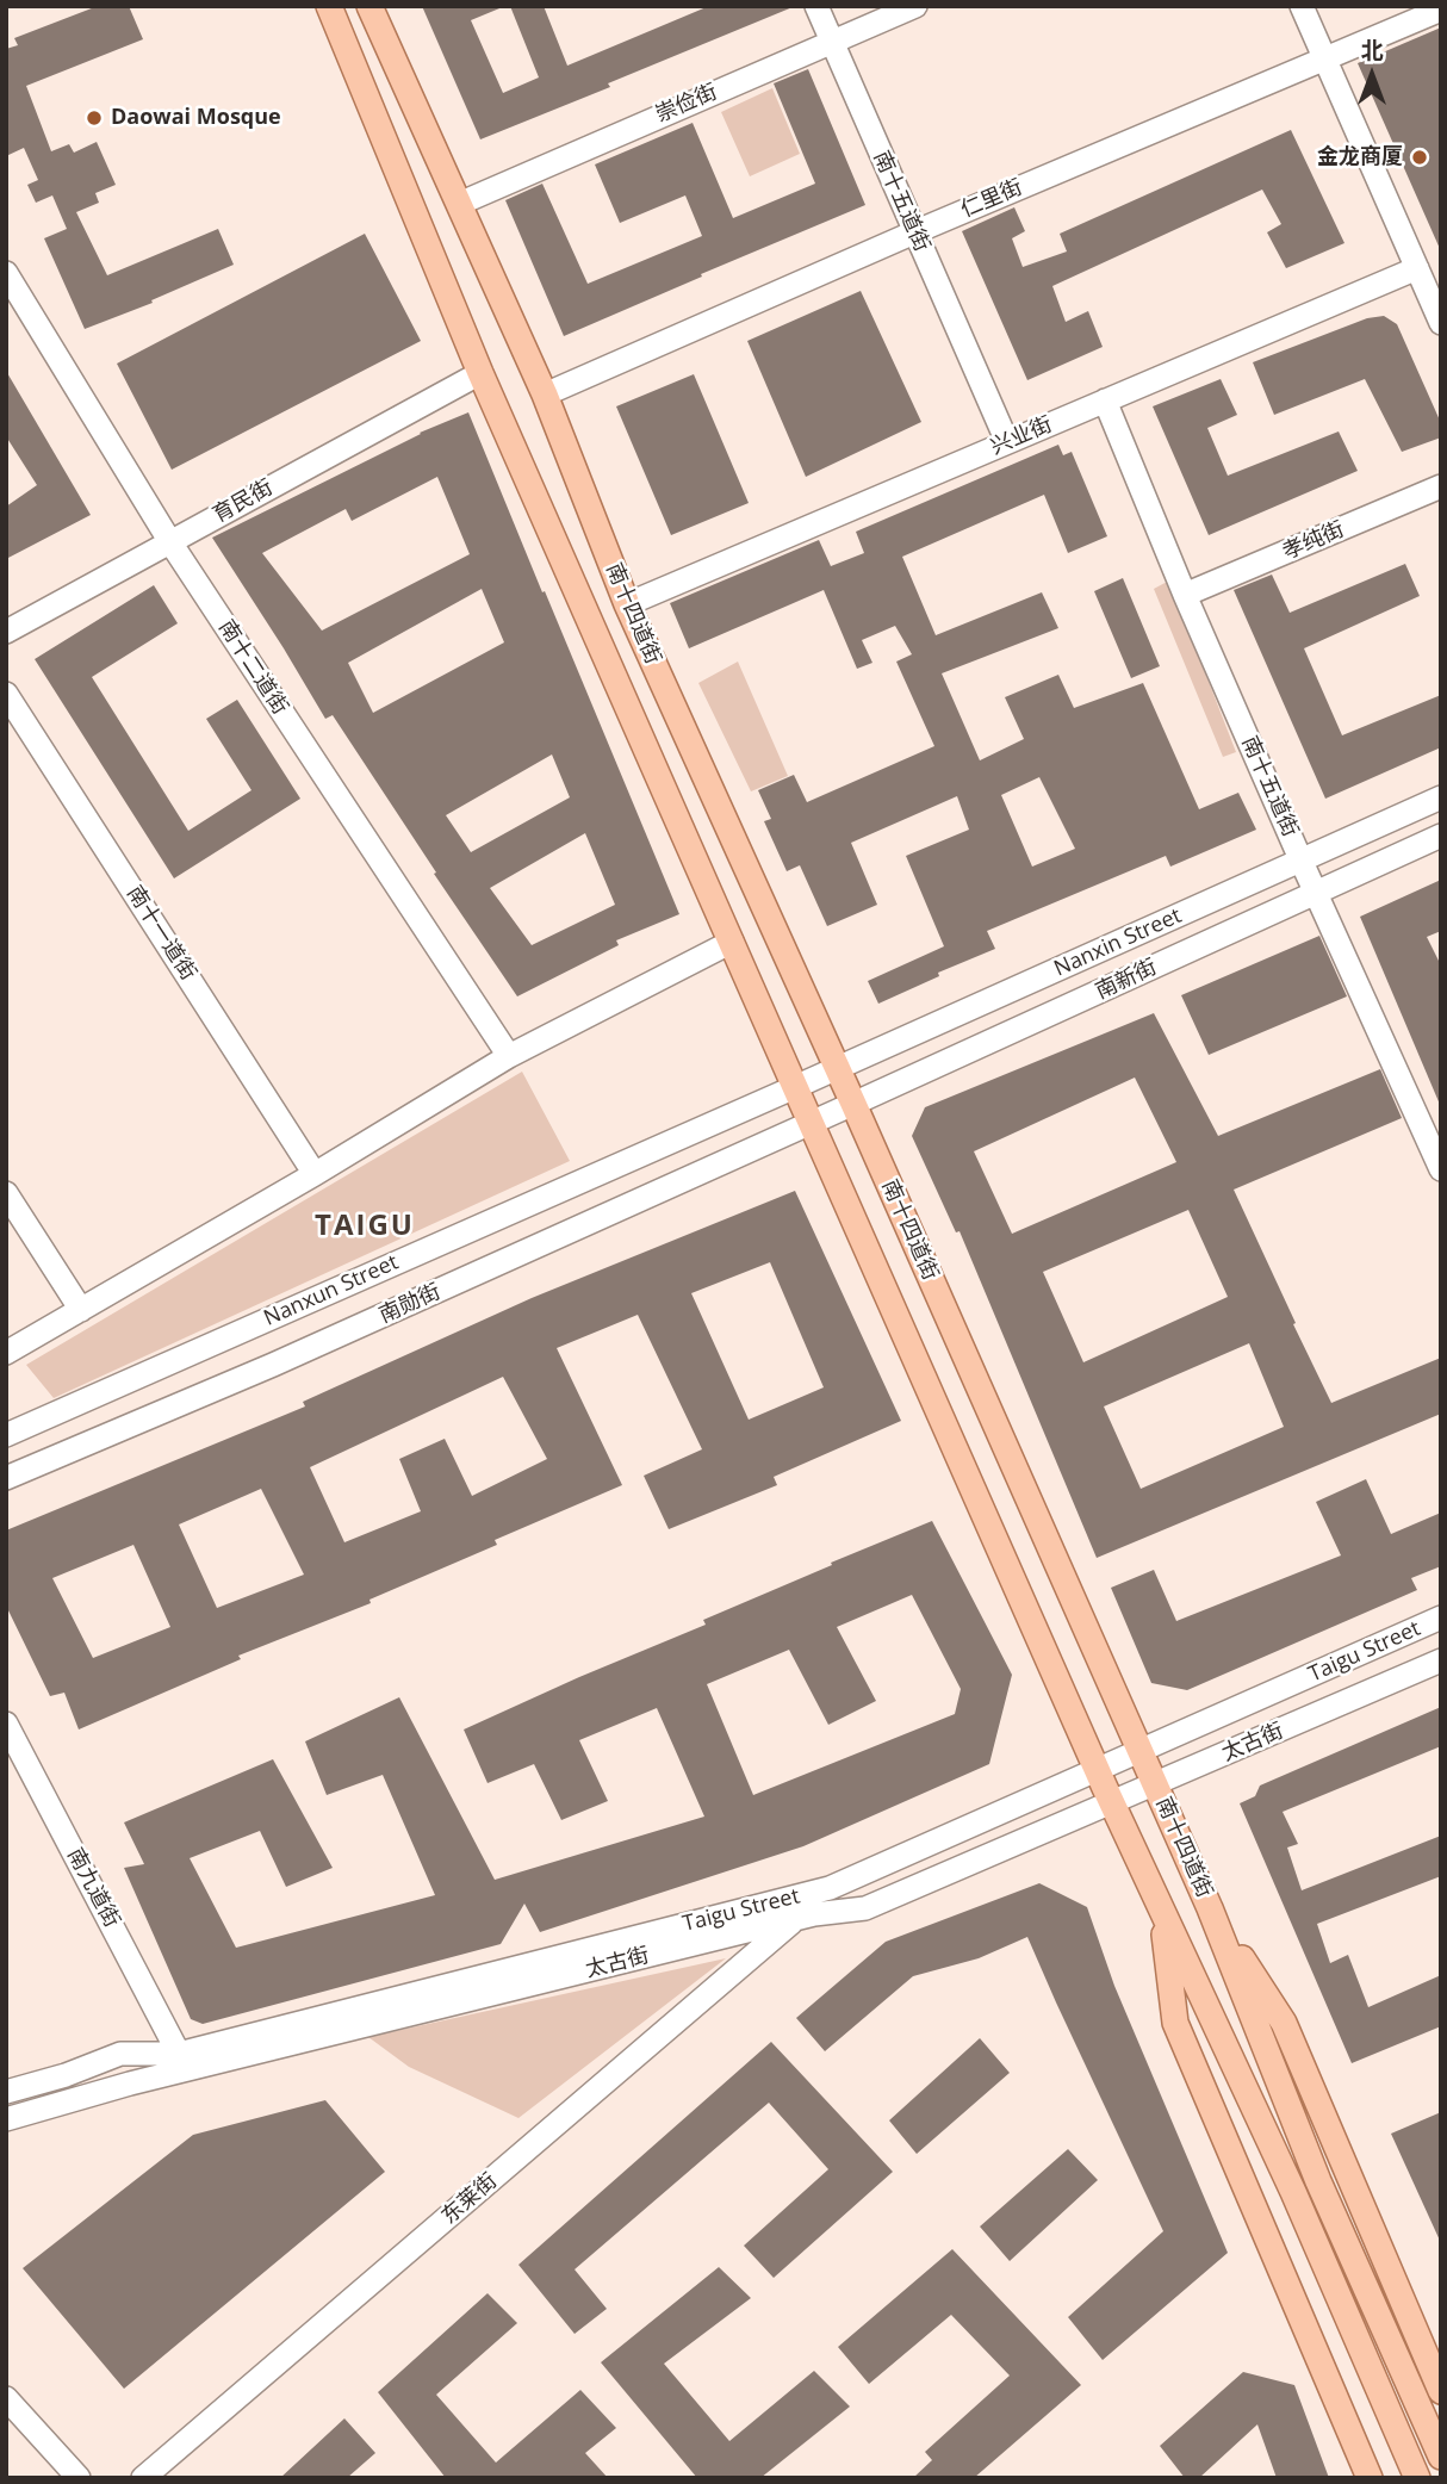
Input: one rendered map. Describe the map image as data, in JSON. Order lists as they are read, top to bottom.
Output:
{
  "streets": {
    "main road": ["南十四道街"],
    "street": [
      "崇俭街",
      "仁里街",
      "南十五道街",
      "兴业街",
      "育民街",
      "孝纯街",
      "南十二道街",
      "南十一道街",
      "Nanxin Street",
      "南新街",
      "Nanxun Street",
      "南勋街",
      "Taigu Street",
      "太古街",
      "南九道街",
      "东莱街"
    ]
  },
  "crossings": [
    ["崇俭街", "南十五道街"],
    ["崇俭街", "南十四道街"],
    ["仁里街", "南十五道街"],
    ["仁里街", "南十四道街"],
    ["南十五道街", "兴业街"],
    ["南十五道街", "孝纯街"],
    ["南十五道街", "Nanxin Street"],
    ["南十五道街", "南新街"],
    ["兴业街", "南十四道街"],
    ["育民街", "南十二道街"],
    ["南十四道街", "Nanxin Street"],
    ["南十四道街", "南新街"],
    ["南十四道街", "Taigu Street"],
    ["南十四道街", "太古街"],
    ["Nanxin Street", "Nanxun Street"],
    ["南新街", "南勋街"],
    ["Taigu Street", "南九道街"],
    ["太古街", "东莱街"]
  ],
  "districts": ["TAIGU"],
  "places": ["Daowai Mosque", "金龙商厦"],
  "north": "top"
}
